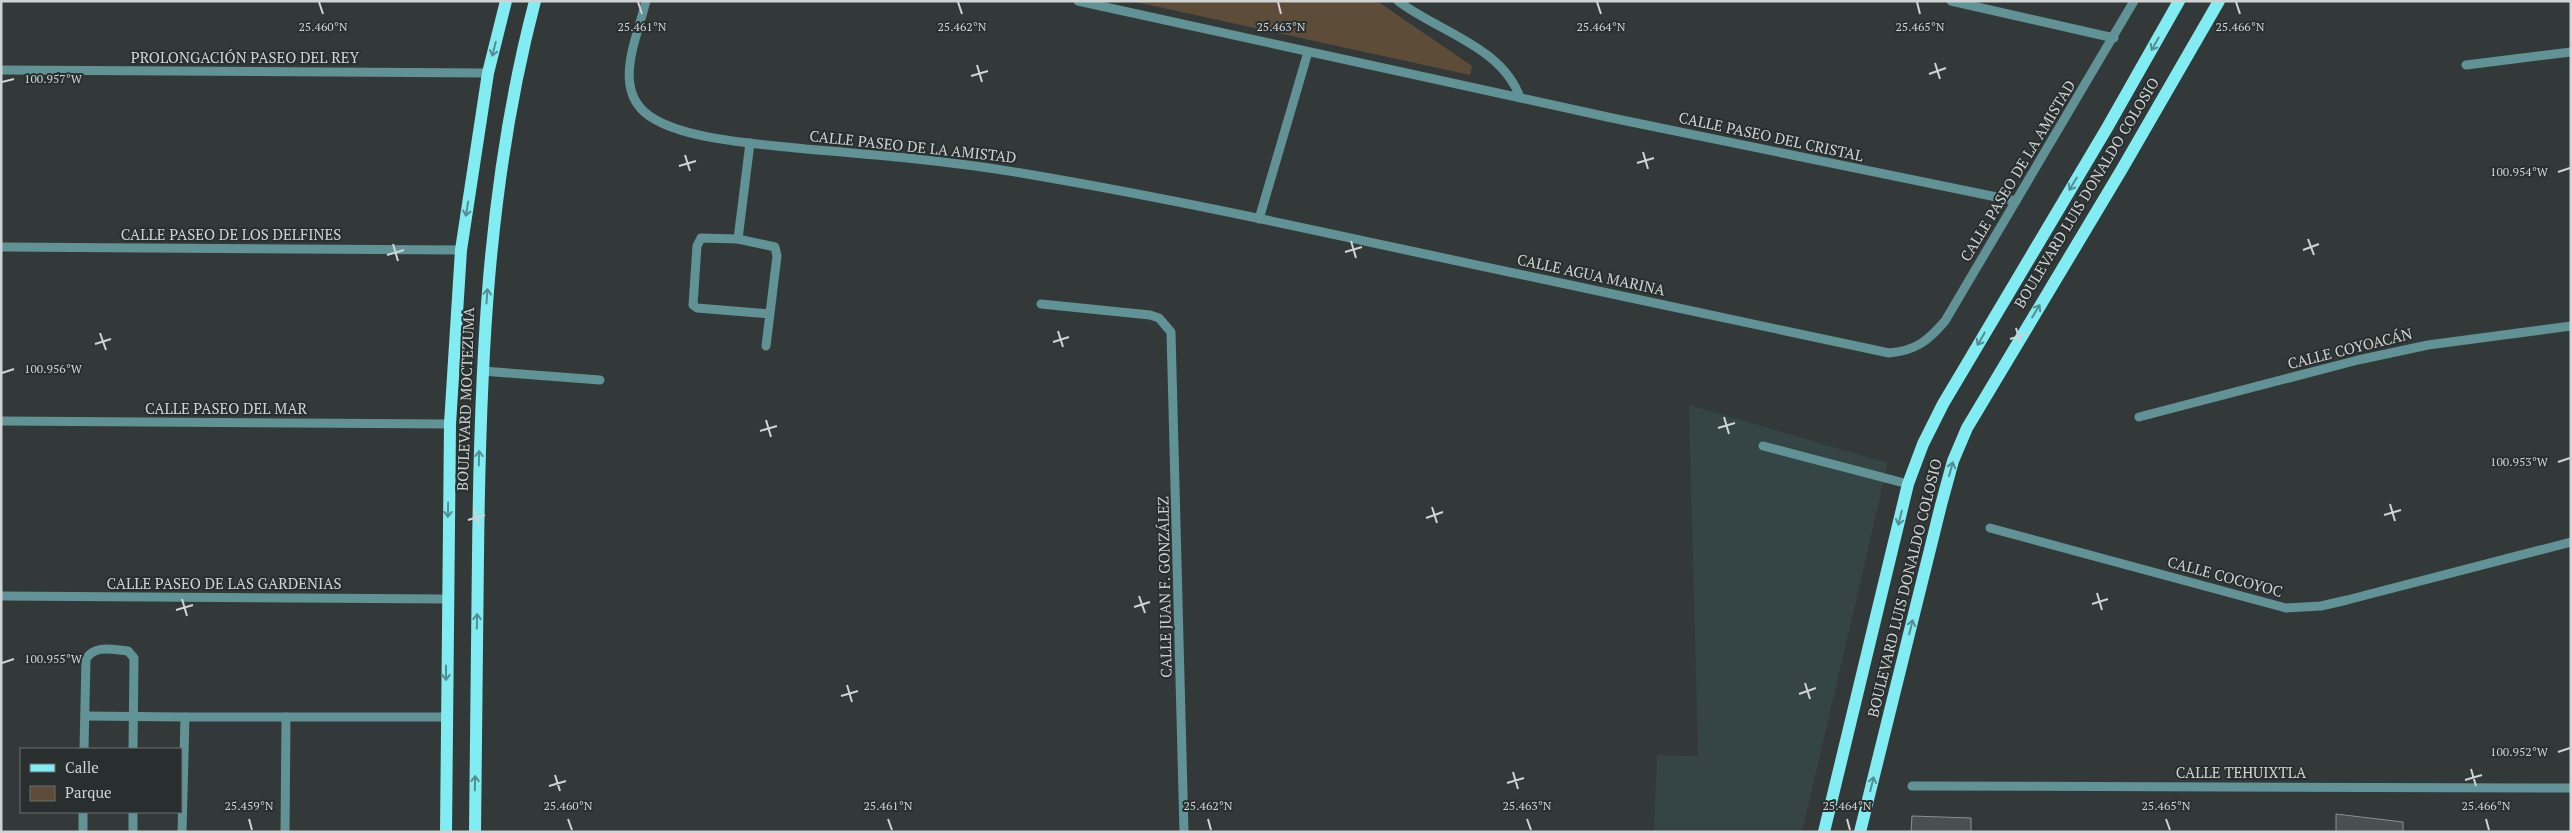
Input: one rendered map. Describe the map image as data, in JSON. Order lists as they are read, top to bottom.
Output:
{
  "streets": {
    "main road": ["BOULEVARD LUIS DONALDO COLOSIO", "BOULEVARD MOCTEZUMA"],
    "street": [
      "PROLONGACIÓN PASEO DEL REY",
      "CALLE PASEO DEL CRISTAL",
      "CALLE PASEO DE LA AMISTAD",
      "CALLE PASEO DE LOS DELFINES",
      "CALLE AGUA MARINA",
      "CALLE COYOACÁN",
      "CALLE PASEO DEL MAR",
      "CALLE COCOYOC",
      "CALLE PASEO DE LAS GARDENIAS",
      "CALLE JUAN F. GONZÁLEZ",
      "CALLE TEHUIXTLA"
    ]
  },
  "crossings": [
    ["PROLONGACIÓN PASEO DEL REY", "BOULEVARD MOCTEZUMA"],
    ["CALLE PASEO DEL CRISTAL", "CALLE PASEO DE LA AMISTAD"],
    ["CALLE PASEO DE LA AMISTAD", "CALLE AGUA MARINA"],
    ["CALLE PASEO DE LOS DELFINES", "BOULEVARD MOCTEZUMA"],
    ["BOULEVARD MOCTEZUMA", "CALLE PASEO DEL MAR"],
    ["BOULEVARD MOCTEZUMA", "CALLE PASEO DE LAS GARDENIAS"]
  ],
  "legend": ["Calle", "Parque"],
  "coordinates": [
    "25.460°N",
    "25.461°N",
    "25.462°N",
    "25.463°N",
    "25.464°N",
    "25.465°N",
    "25.466°N",
    "100.957°W",
    "100.954°W",
    "100.956°W",
    "100.953°W",
    "100.955°W",
    "100.952°W",
    "25.459°N"
  ]
}
